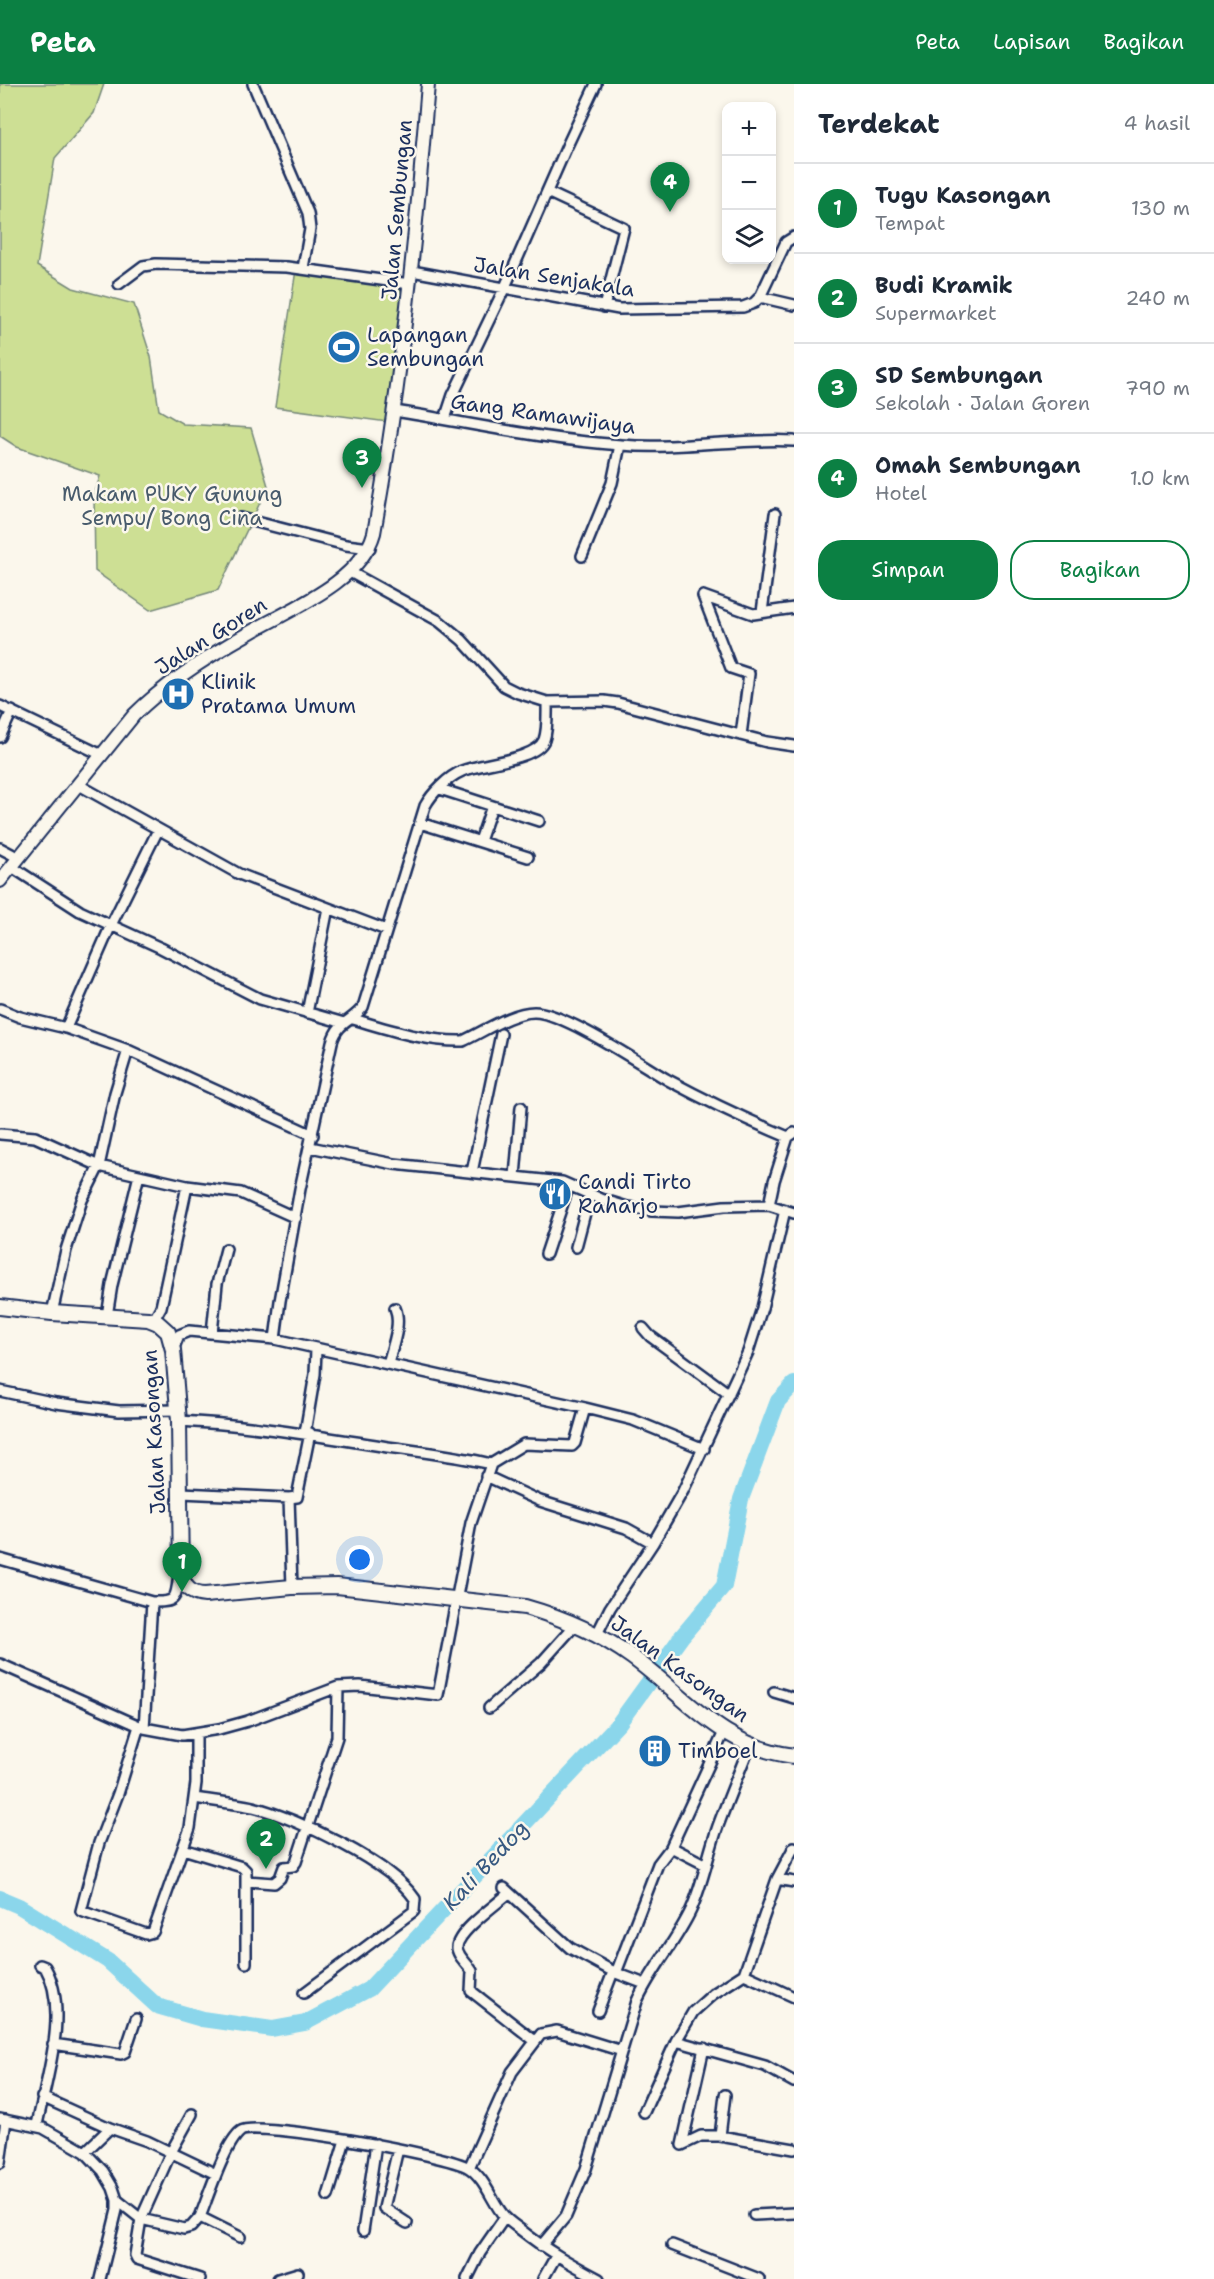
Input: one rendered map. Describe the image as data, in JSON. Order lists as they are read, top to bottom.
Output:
{
  "streets": {
    "main road": ["Jalan Kasongan"],
    "street": [
      "Jalan Sembungan",
      "Jalan Senjakala",
      "Gang Ramawijaya",
      "Jalan Goren"
    ]
  },
  "crossings": [
    ["Jalan Sembungan", "Jalan Senjakala"],
    ["Jalan Sembungan", "Gang Ramawijaya"],
    ["Jalan Sembungan", "Jalan Goren"],
    ["Gang Ramawijaya", "Jalan Goren"]
  ],
  "water": ["Kali Bedog"],
  "parks": ["Makam PUKY Gunung Sempu/ Bong Cina"],
  "places": {
    "sports": ["Lapangan Sembungan"],
    "hospital": ["Klinik Pratama Umum"],
    "restaurant": ["Candi Tirto Raharjo"],
    "building": ["Timboel"]
  },
  "page": {
    "header": "Peta",
    "nav": ["Peta", "Lapisan", "Bagikan"],
    "heading": ["Terdekat", "4 hasil"],
    "map_buttons": ["+", "−"],
    "pins": [
      "4",
      "3",
      "1",
      "2"
    ],
    "list": [
      {
        "mark": "1",
        "name": "Tugu Kasongan",
        "note": "Tempat",
        "value": "130 m"
      },
      {
        "mark": "2",
        "name": "Budi Kramik",
        "note": "Supermarket",
        "value": "240 m"
      },
      {
        "mark": "3",
        "name": "SD Sembungan",
        "note": "Sekolah · Jalan Goren",
        "value": "790 m"
      },
      {
        "mark": "4",
        "name": "Omah Sembungan",
        "note": "Hotel",
        "value": "1.0 km"
      }
    ],
    "buttons": ["Simpan", "Bagikan"]
  }
}
